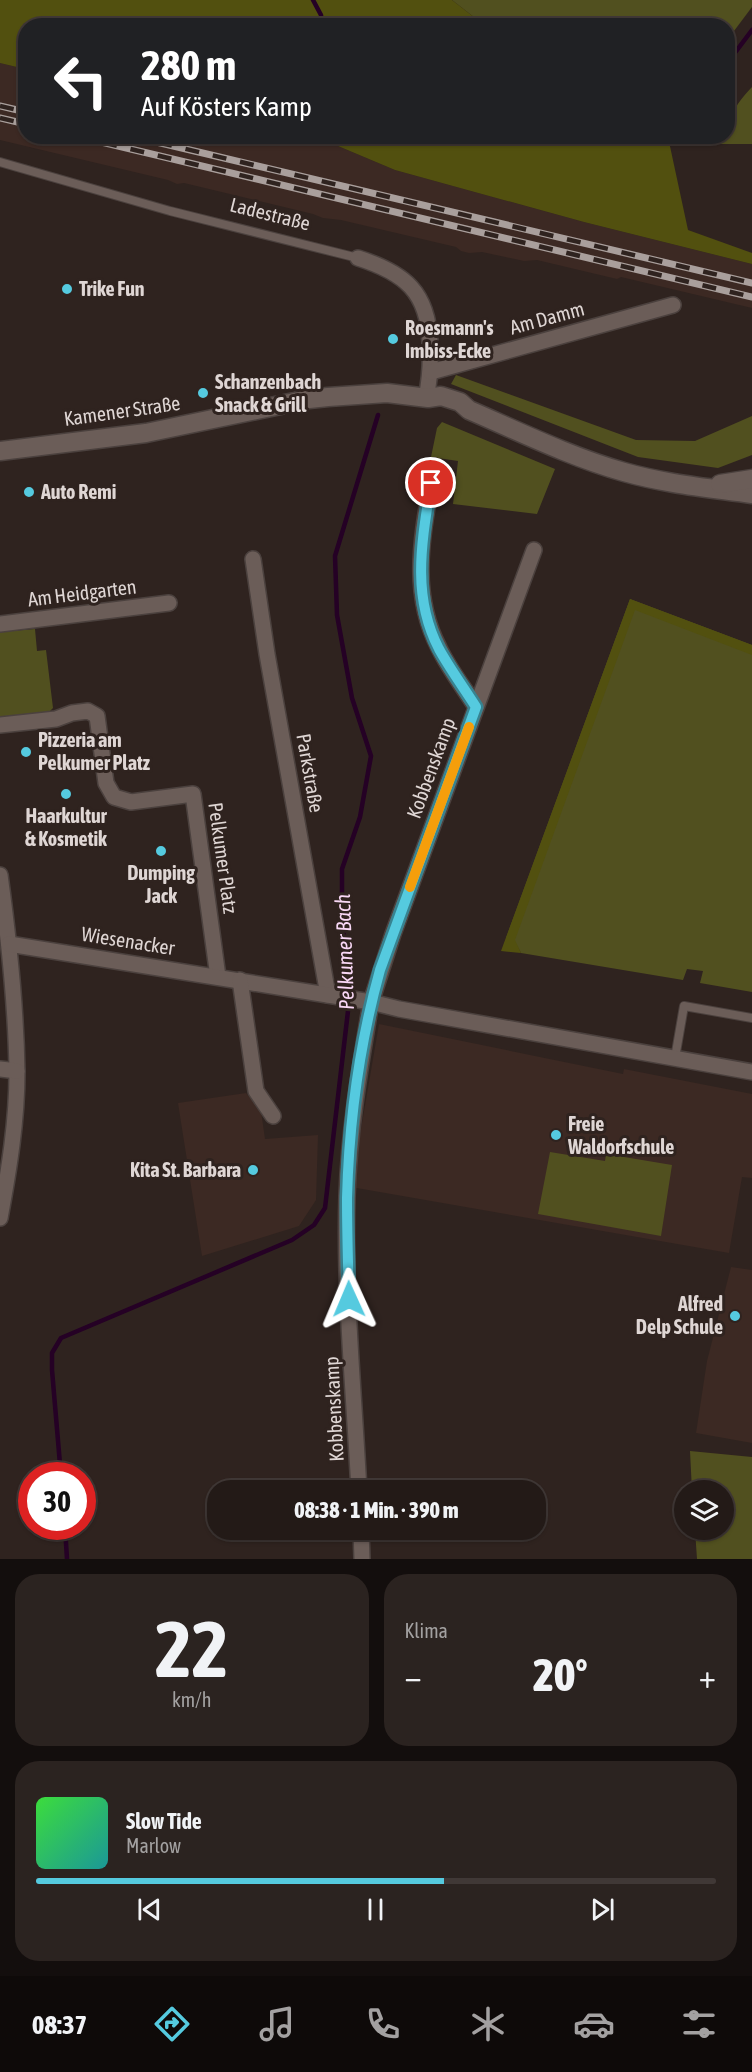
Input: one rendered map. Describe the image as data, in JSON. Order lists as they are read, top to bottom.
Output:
{
  "streets": {
    "main road": ["Kamener Straße"],
    "street": [
      "Ladestraße",
      "Am Damm",
      "Am Heidgarten",
      "Kobbenskamp",
      "Parkstraße",
      "Pelkumer Platz",
      "Wiesenacker"
    ]
  },
  "crossings": [
    ["Ladestraße", "Am Damm"],
    ["Ladestraße", "Kamener Straße"],
    ["Kobbenskamp", "Wiesenacker"],
    ["Parkstraße", "Wiesenacker"],
    ["Pelkumer Platz", "Wiesenacker"]
  ],
  "water": ["Pelkumer Bach"],
  "places": [
    "Trike Fun",
    "Roesmann's Imbiss-Ecke",
    "Schanzenbach Snack & Grill",
    "Auto Remi",
    "Pizzeria am Pelkumer Platz",
    "Haarkultur & Kosmetik",
    "Dumping Jack",
    "Freie Waldorfschule",
    "Kita St. Barbara",
    "Alfred Delp Schule"
  ],
  "page": {
    "turn": ["280 m", "Auf Kösters Kamp"],
    "limit": "30",
    "trip": "08:38 · 1 Min. · 390 m",
    "tile": [
      ["22", "km/h"],
      "Klima"
    ],
    "heat": ["−", "20°", "+"],
    "song": ["Slow Tide", "Marlow"],
    "tabs": "08:37"
  }
}
